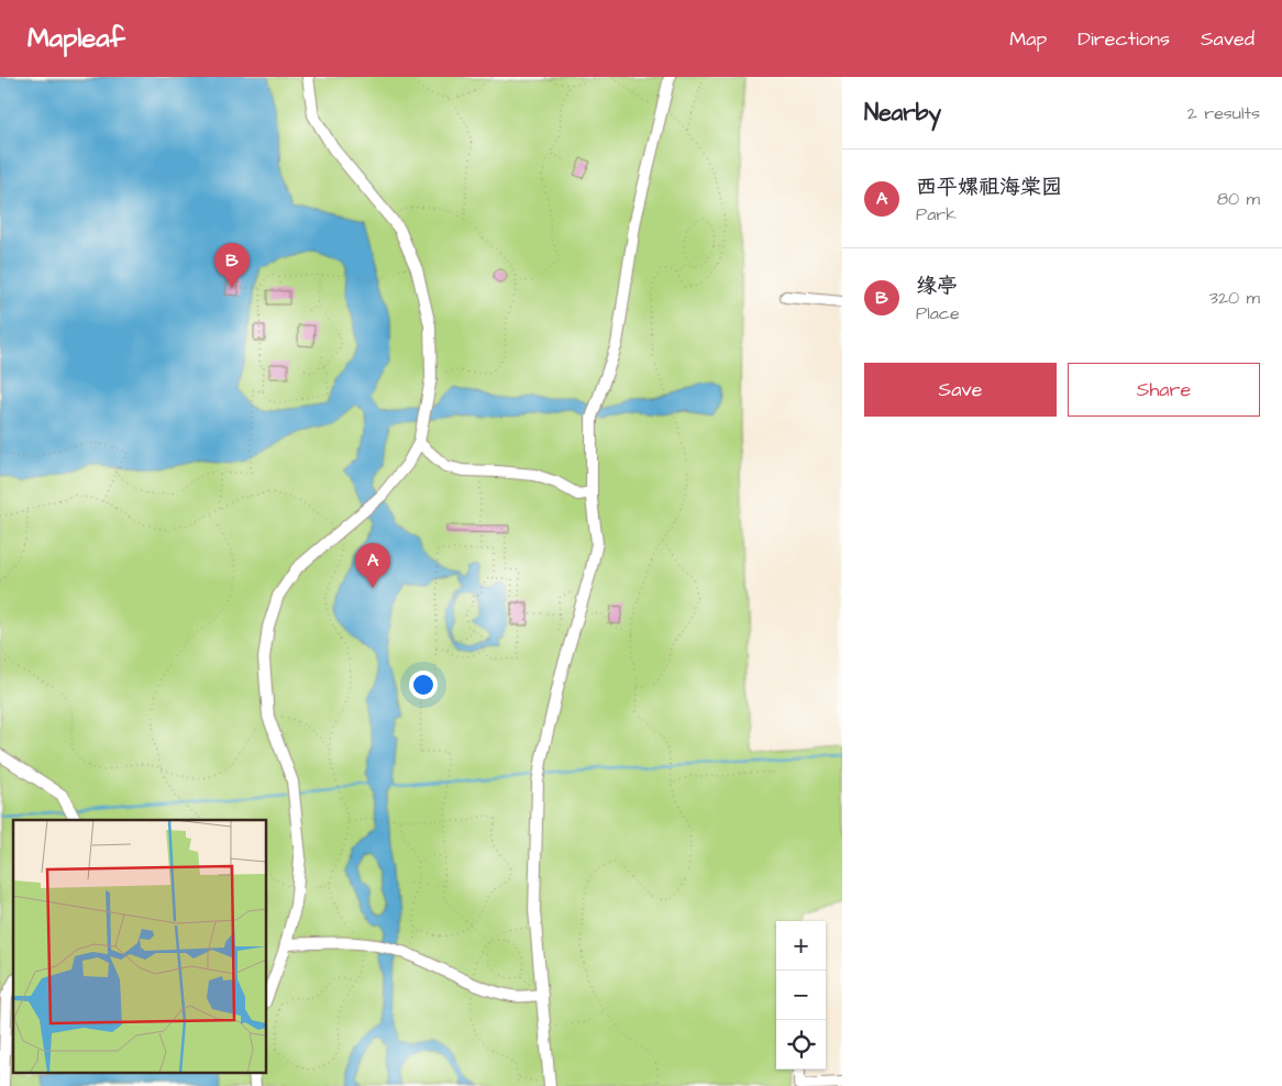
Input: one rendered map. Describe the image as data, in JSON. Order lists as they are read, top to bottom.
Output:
{
  "page": {
    "header": "Mapleaf",
    "nav": ["Map", "Directions", "Saved"],
    "heading": ["Nearby", "2 results"],
    "list": [
      {
        "mark": "A",
        "name": "西平嫘祖海棠园",
        "note": "Park",
        "value": "80 m"
      },
      {
        "mark": "B",
        "name": "缘亭",
        "note": "Place",
        "value": "320 m"
      }
    ],
    "pins": ["B", "A"],
    "buttons": ["Save", "Share"],
    "map_buttons": ["+", "−"]
  }
}
